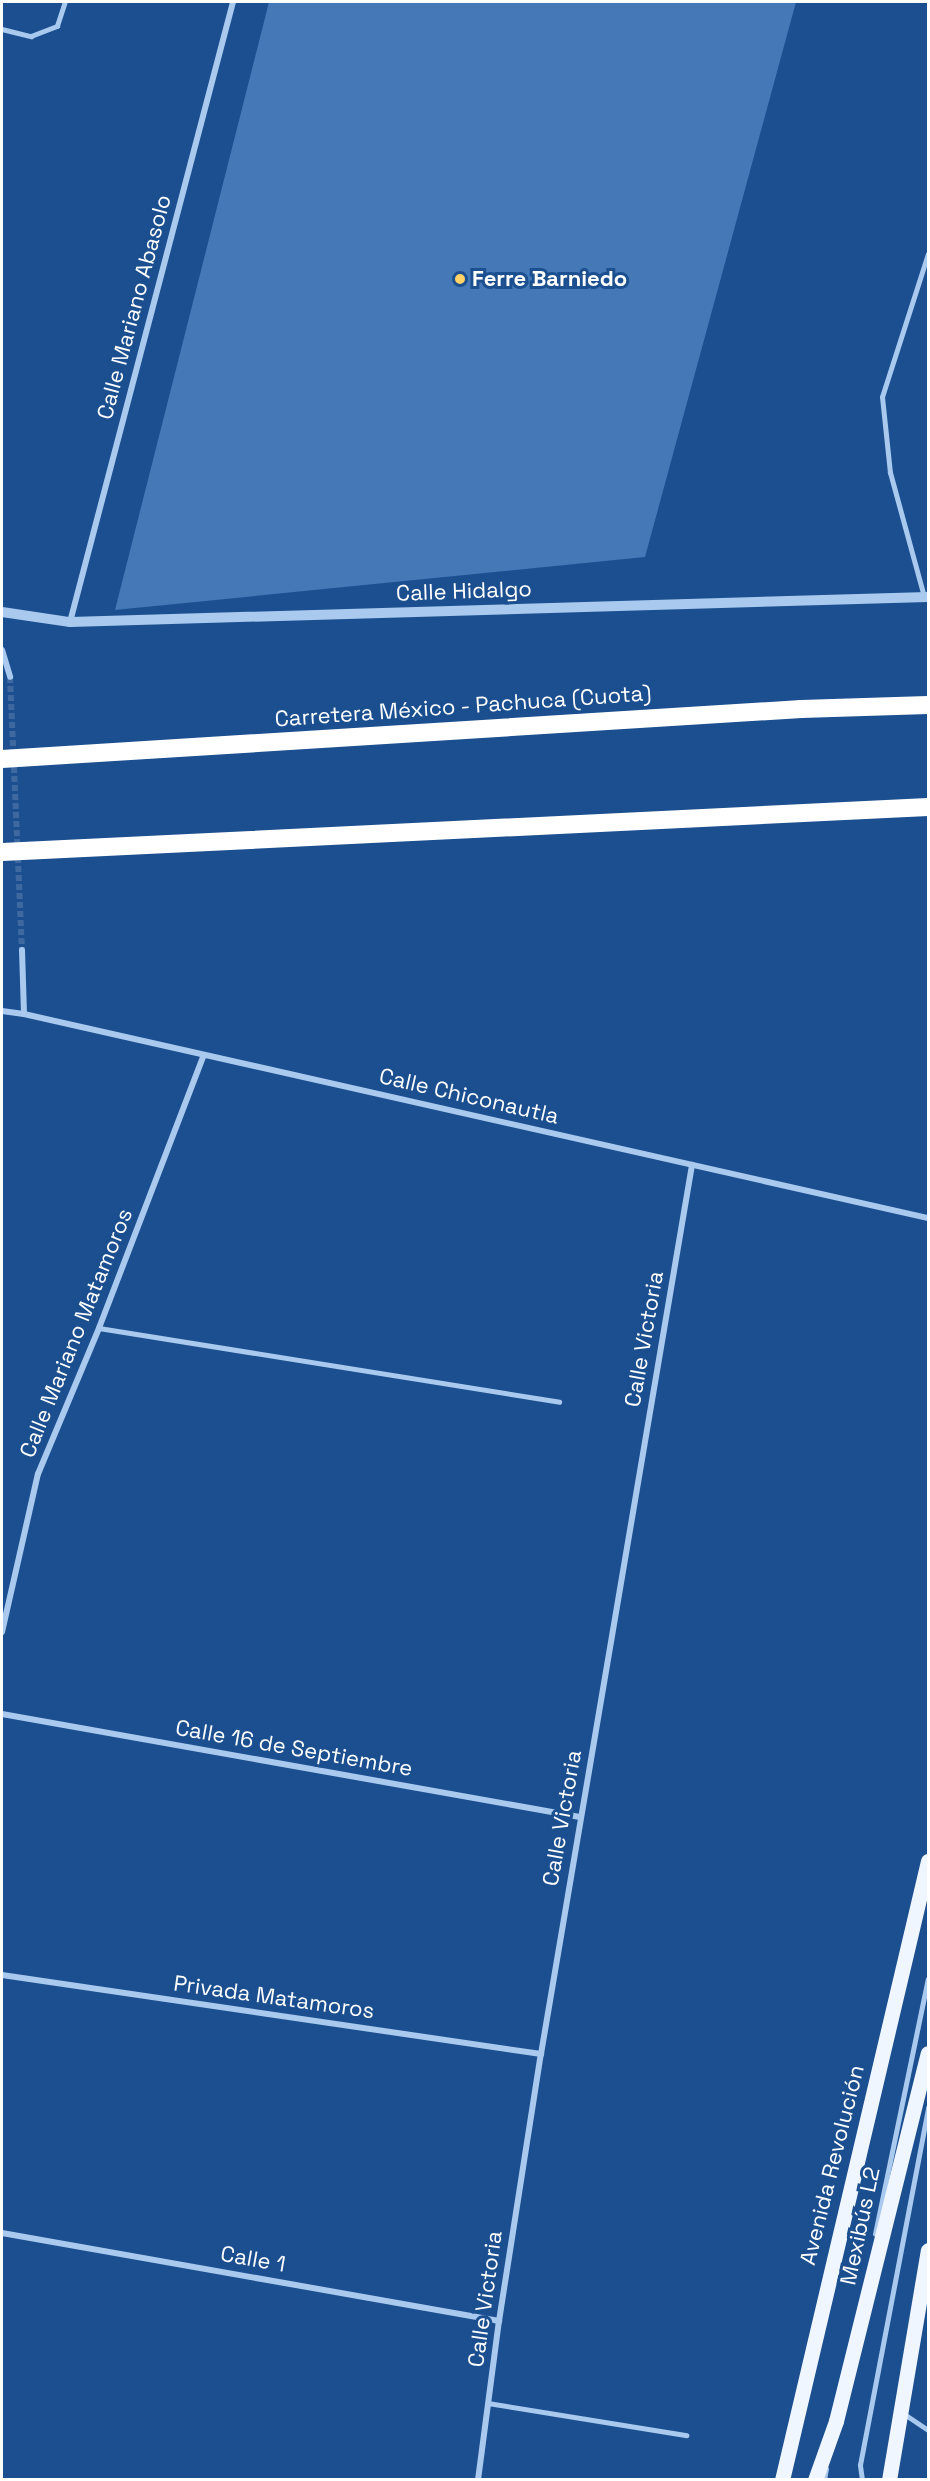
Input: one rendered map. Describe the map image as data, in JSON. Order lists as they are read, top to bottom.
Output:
{
  "streets": {
    "highway": ["Carretera México - Pachuca (Cuota)"],
    "main road": ["Avenida Revolución"],
    "street": [
      "Calle Mariano Abasolo",
      "Calle Hidalgo",
      "Calle Chiconautla",
      "Calle Mariano Matamoros",
      "Calle Victoria",
      "Calle 16 de Septiembre",
      "Privada Matamoros",
      "Calle 1"
    ],
    "lane": ["Mexibús L2"]
  },
  "crossings": [
    ["Calle Mariano Abasolo", "Calle Hidalgo"],
    ["Calle Chiconautla", "Calle Mariano Matamoros"],
    ["Calle Chiconautla", "Calle Victoria"],
    ["Calle Victoria", "Calle 16 de Septiembre"],
    ["Calle Victoria", "Privada Matamoros"],
    ["Calle Victoria", "Calle 1"]
  ],
  "places": ["Ferre Barniedo"]
}
